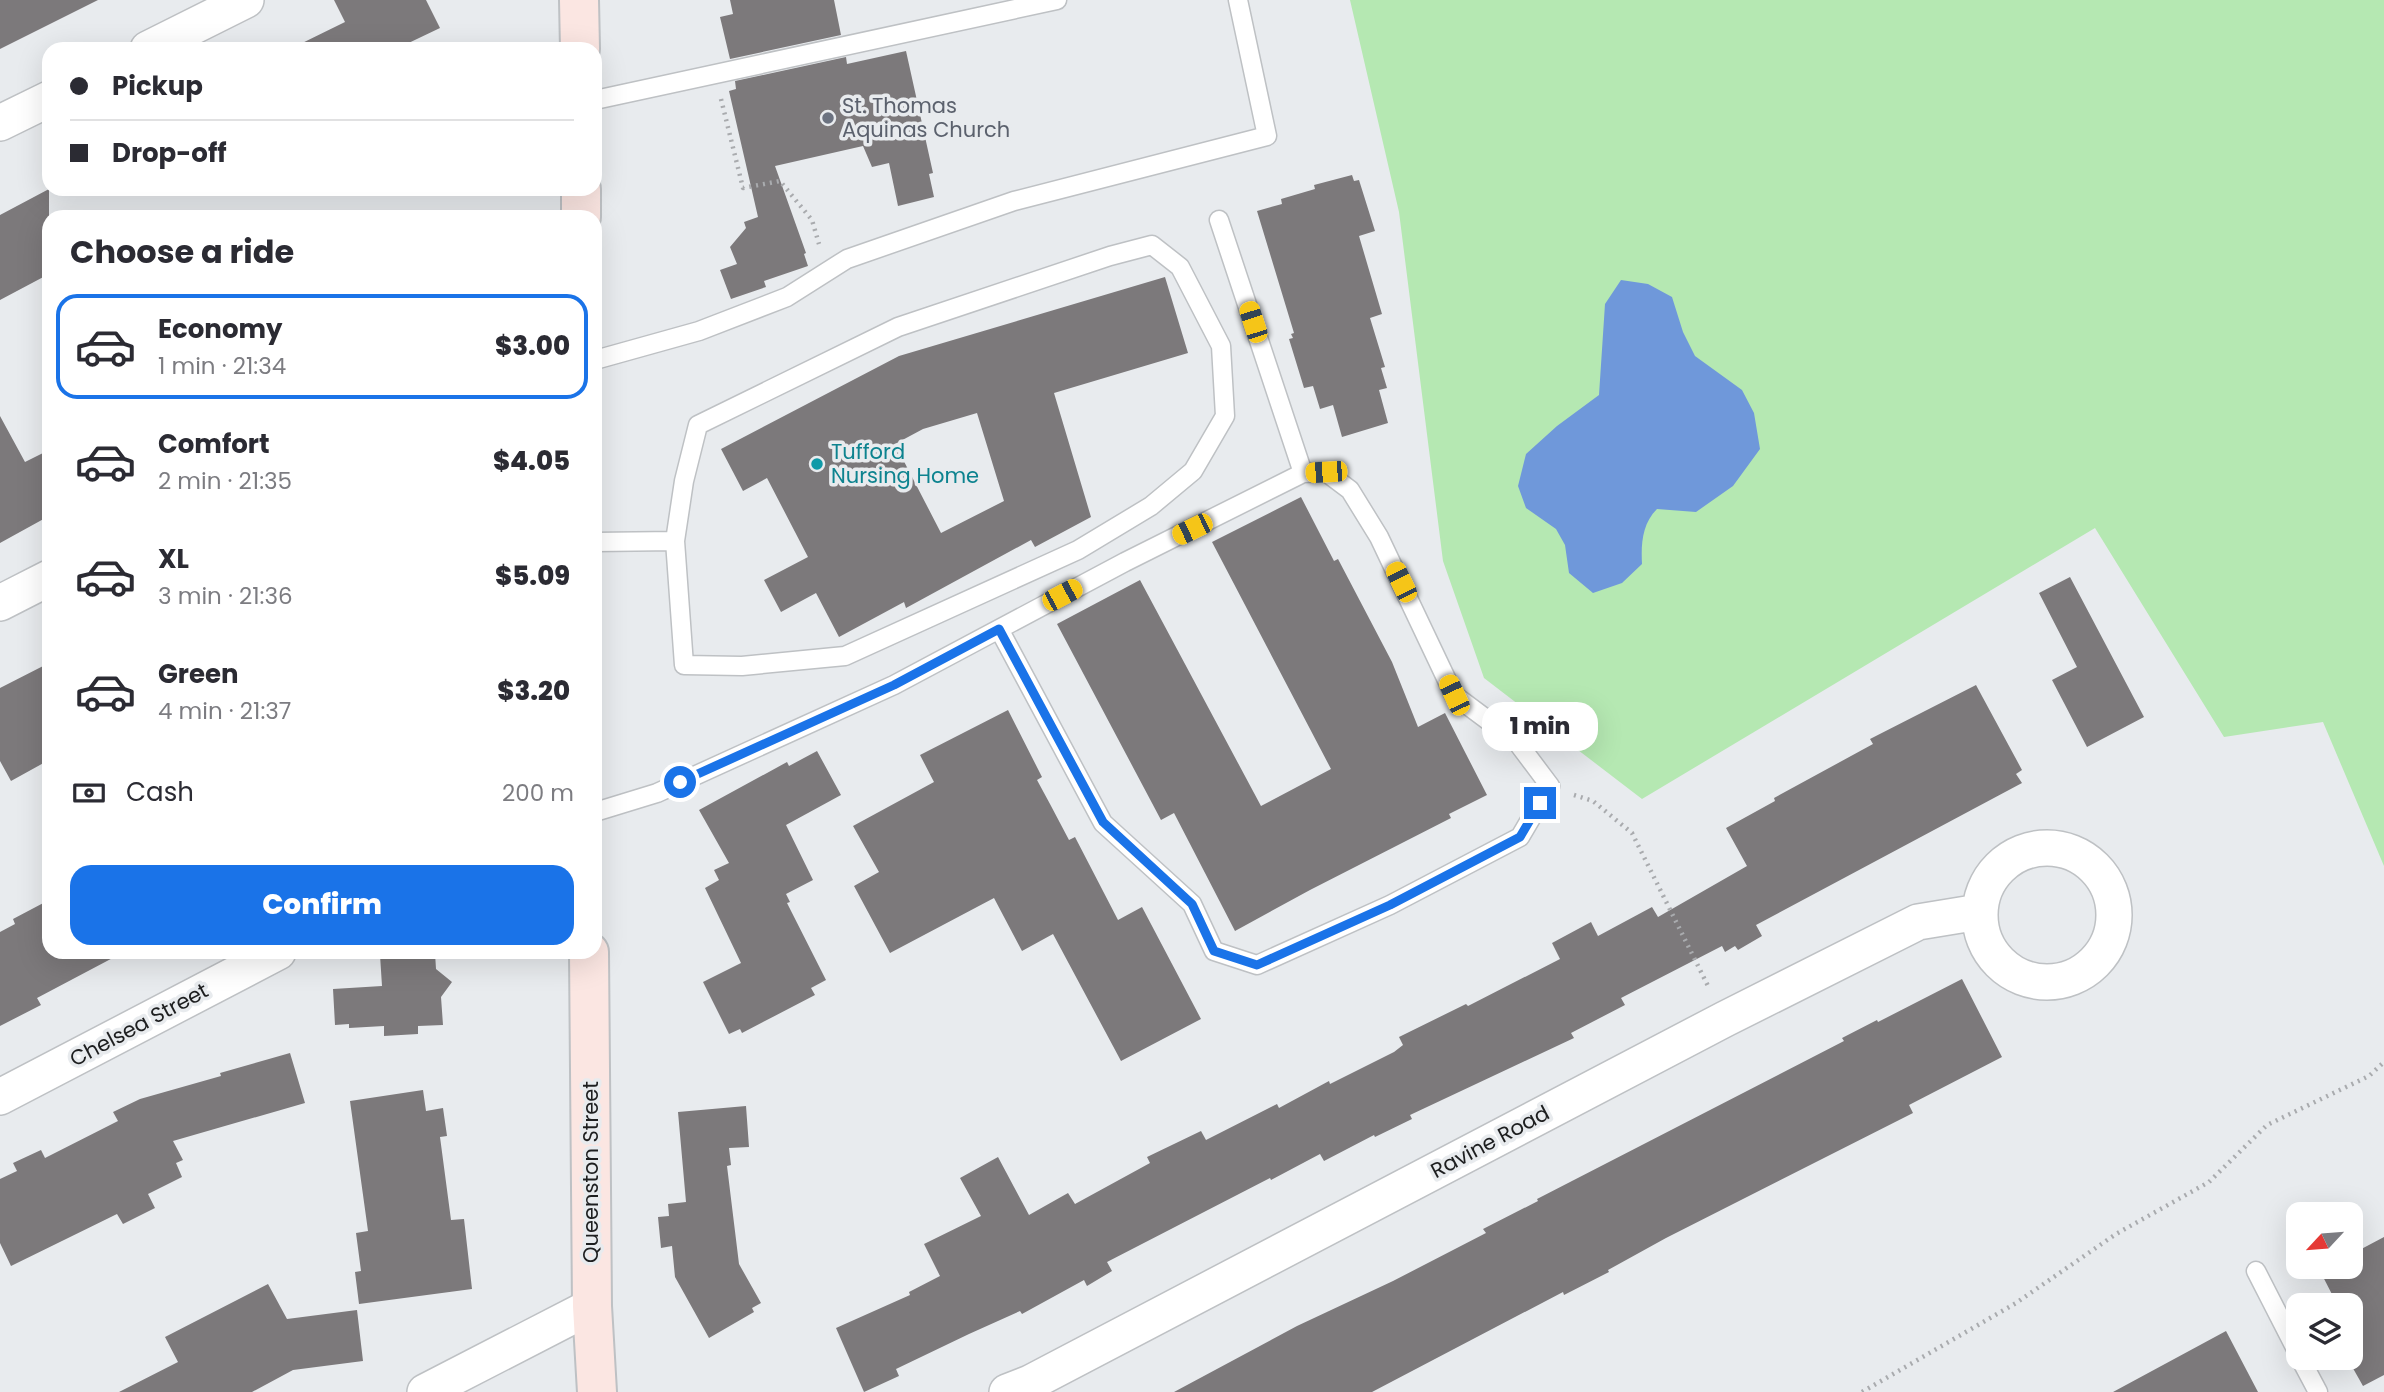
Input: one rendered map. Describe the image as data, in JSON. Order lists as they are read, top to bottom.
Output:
{
  "streets": {
    "main road": ["Queenston Street"],
    "street": ["Chelsea Street", "Ravine Road"]
  },
  "places": ["St. Thomas Aquinas Church", "Tufford Nursing Home"],
  "north": "bottom left",
  "page": {
    "banner": ["Pickup", "Drop-off"],
    "heading": "Choose a ride",
    "list": [
      {
        "name": "Economy",
        "note": "1 min · 21:34",
        "value": "$3.00"
      },
      {
        "name": "Comfort",
        "note": "2 min · 21:35",
        "value": "$4.05"
      },
      {
        "name": "XL",
        "note": "3 min · 21:36",
        "value": "$5.09"
      },
      {
        "name": "Green",
        "note": "4 min · 21:37",
        "value": "$3.20"
      }
    ],
    "bubble": "1 min",
    "pay": ["Cash", "200 m"],
    "buttons": "Confirm"
  }
}
